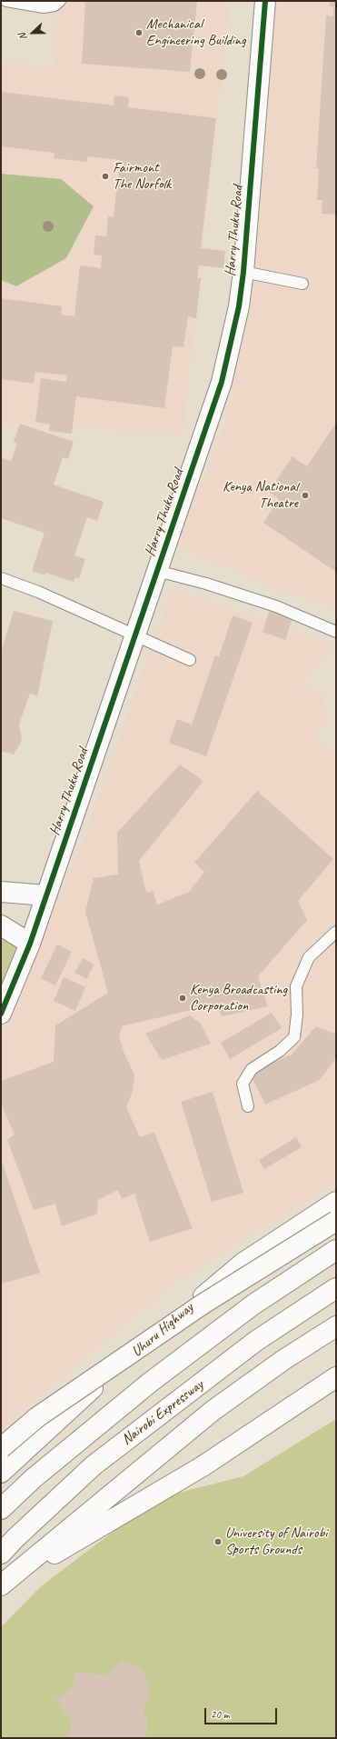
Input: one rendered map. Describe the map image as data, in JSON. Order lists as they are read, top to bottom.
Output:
{
  "streets": {
    "main road": ["Harry Thuku Road", "Uhuru Highway", "Nairobi Expressway"]
  },
  "places": [
    "Mechanical Engineering Building",
    "Fairmont The Norfolk",
    "Kenya National Theatre",
    "Kenya Broadcasting Corporation",
    "University of Nairobi Sports Grounds"
  ],
  "scale_bar": "20 m",
  "north": "left"
}
